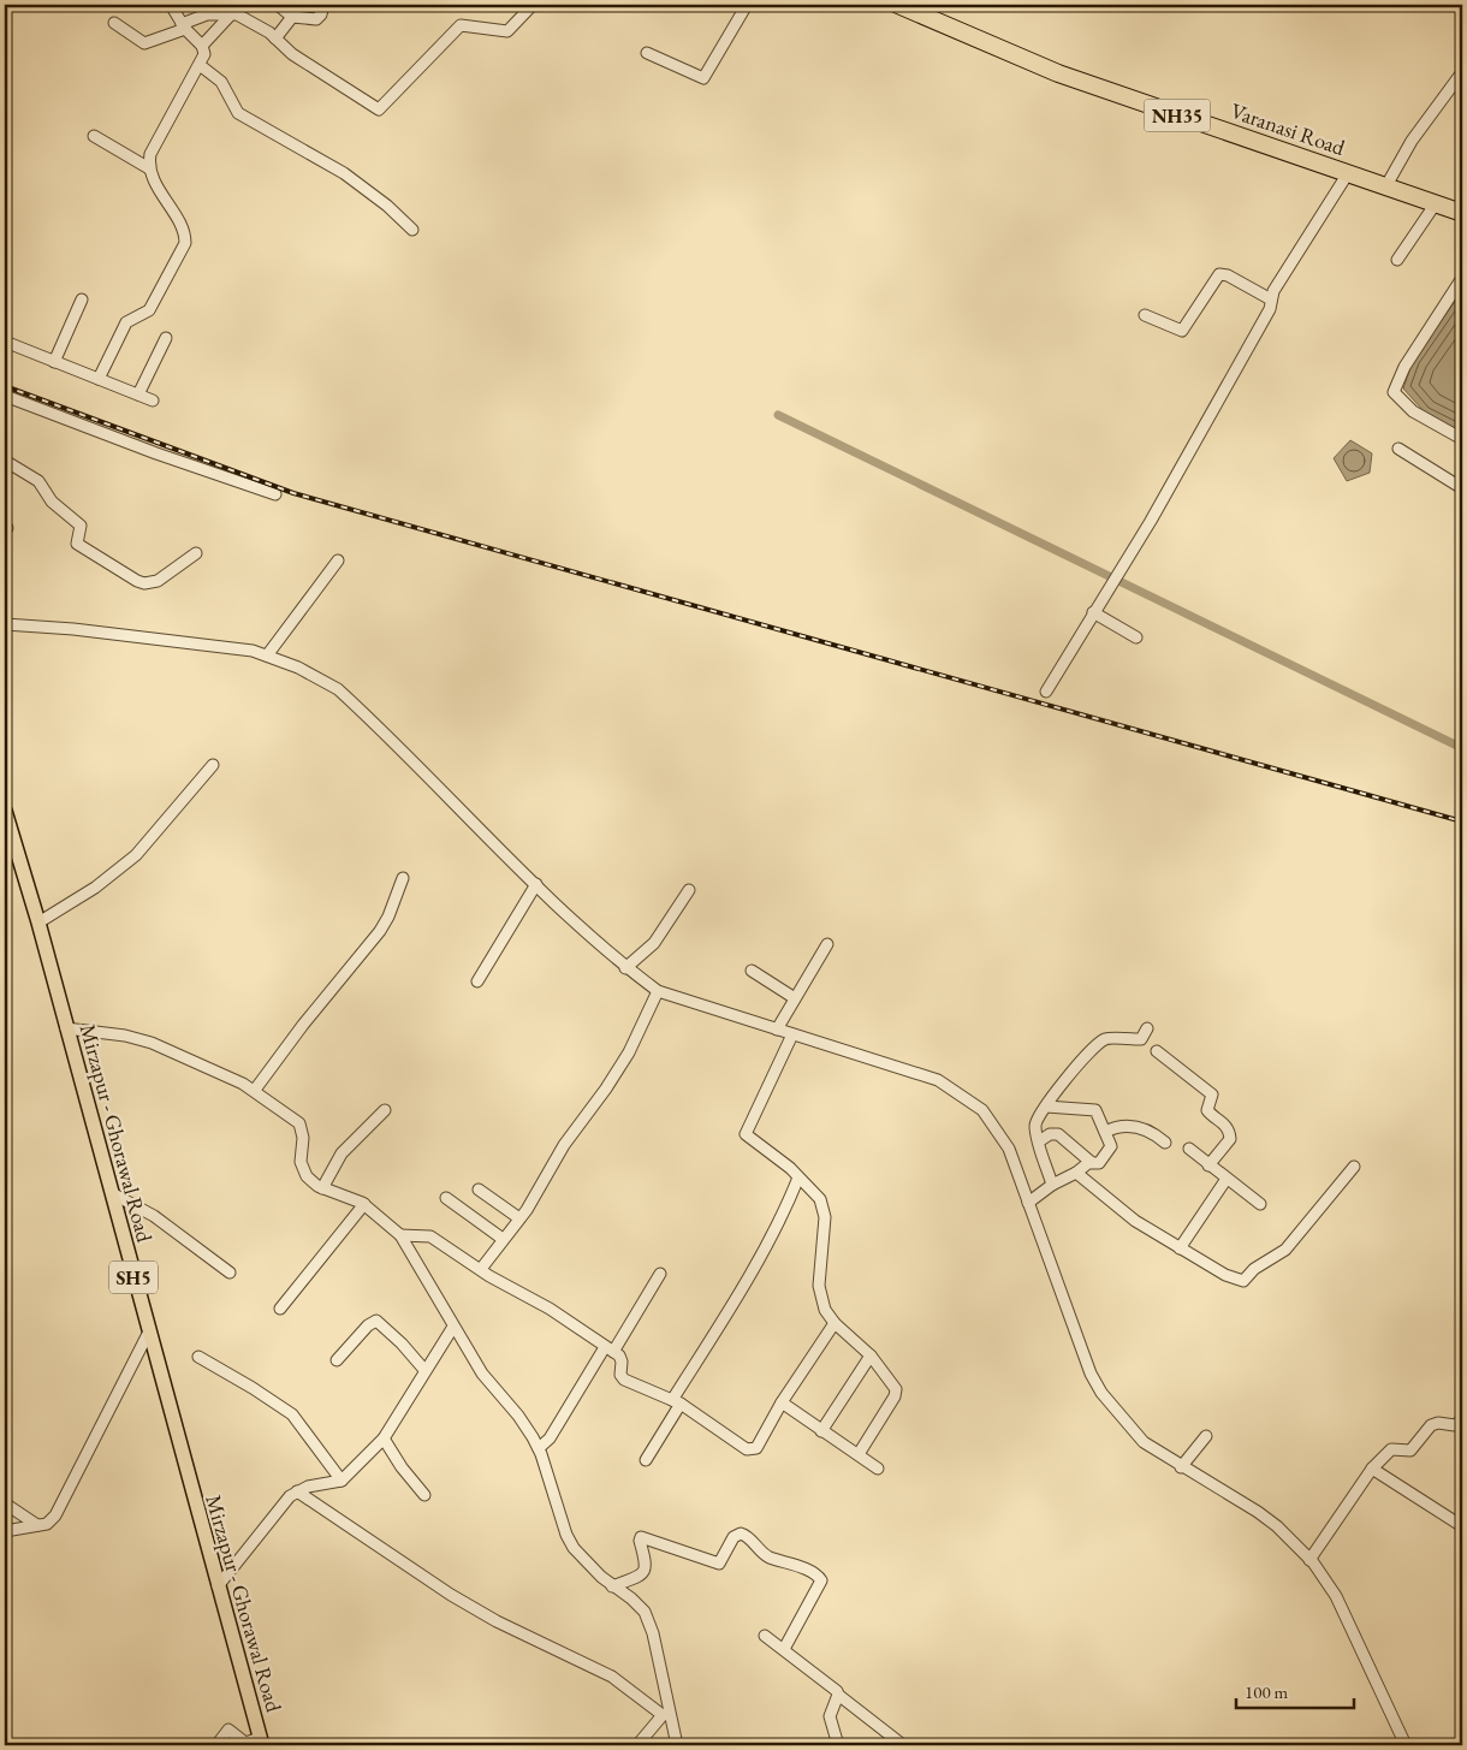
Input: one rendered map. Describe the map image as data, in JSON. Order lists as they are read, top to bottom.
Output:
{
  "streets": {
    "highway": ["NH35", "Varanasi Road"],
    "main road": ["Mirzapur - Ghorawal Road", "SH5"]
  },
  "scale_bar": "100 m"
}
